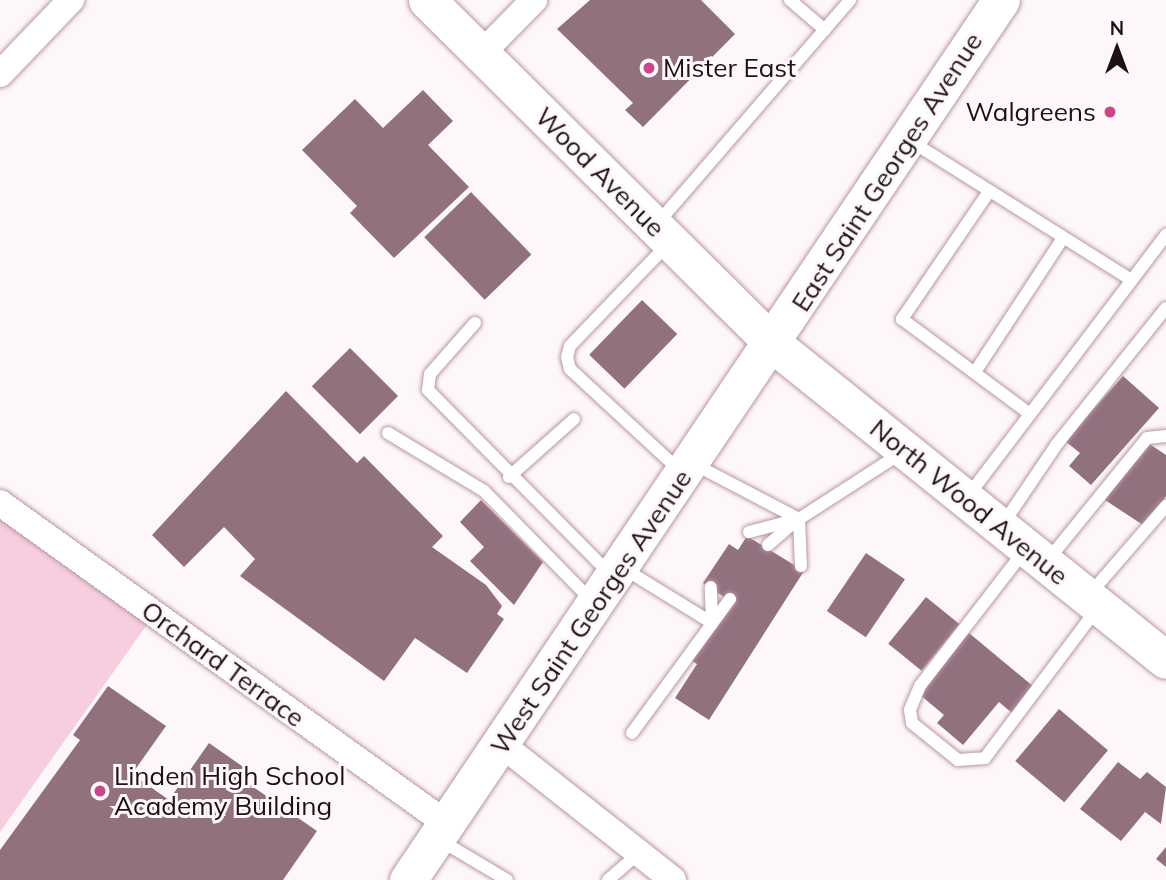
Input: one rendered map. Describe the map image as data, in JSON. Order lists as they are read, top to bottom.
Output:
{
  "streets": {
    "main road": [
      "Wood Avenue",
      "East Saint Georges Avenue",
      "North Wood Avenue",
      "West Saint Georges Avenue"
    ],
    "street": ["Orchard Terrace"]
  },
  "crossings": [
    ["Wood Avenue", "East Saint Georges Avenue"],
    ["Wood Avenue", "North Wood Avenue"],
    ["Wood Avenue", "West Saint Georges Avenue"],
    ["East Saint Georges Avenue", "North Wood Avenue"],
    ["East Saint Georges Avenue", "West Saint Georges Avenue"],
    ["North Wood Avenue", "West Saint Georges Avenue"],
    ["West Saint Georges Avenue", "Orchard Terrace"]
  ],
  "places": ["Mister East", "Walgreens", "Linden High School Academy Building"],
  "north": "top"
}
